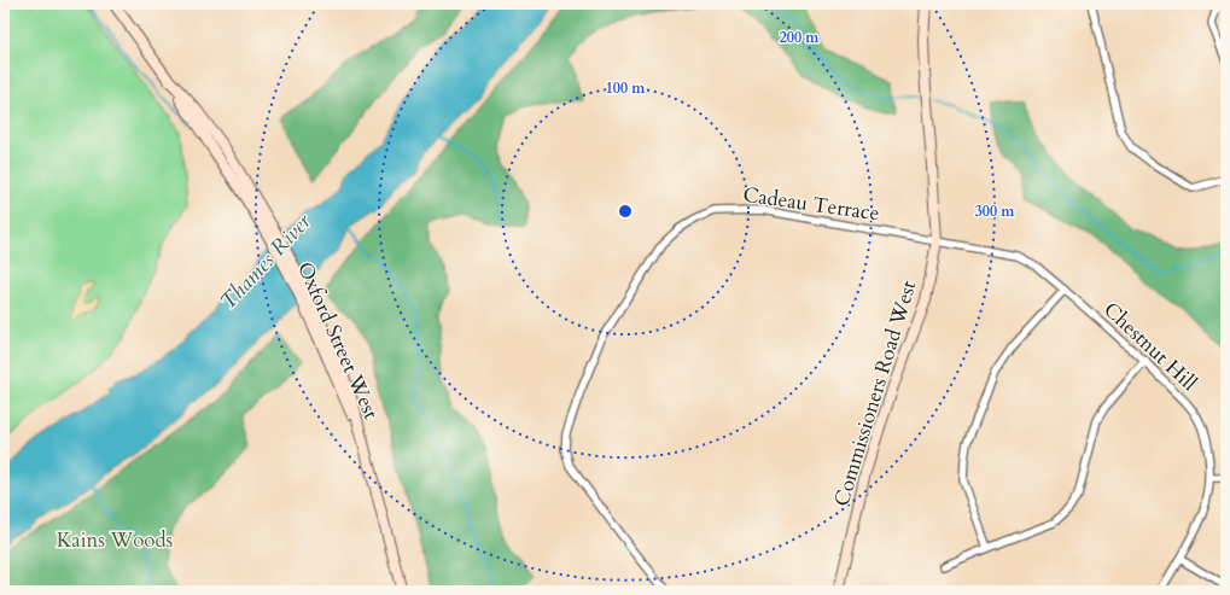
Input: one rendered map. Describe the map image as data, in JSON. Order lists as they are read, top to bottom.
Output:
{
  "streets": {
    "main road": ["Oxford Street West", "Commissioners Road West"],
    "street": ["Cadeau Terrace", "Chestnut Hill"]
  },
  "crossings": [
    ["Cadeau Terrace", "Chestnut Hill"],
    ["Cadeau Terrace", "Commissioners Road West"],
    ["Chestnut Hill", "Commissioners Road West"]
  ],
  "water": ["Thames River"],
  "parks": ["Kains Woods"],
  "rings": ["200 m", "100 m", "300 m"]
}
